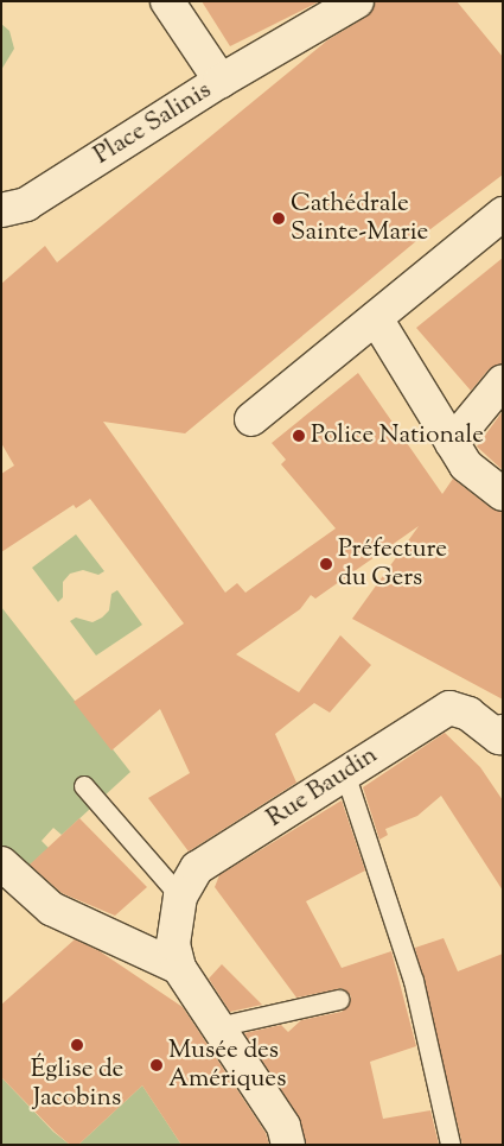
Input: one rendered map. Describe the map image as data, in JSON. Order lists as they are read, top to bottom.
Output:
{
  "streets": {
    "street": ["Place Salinis", "Rue Baudin"]
  },
  "places": [
    "Cathédrale Sainte-Marie",
    "Police Nationale",
    "Préfecture du Gers",
    "Église de Jacobins",
    "Musée des Amériques"
  ]
}
